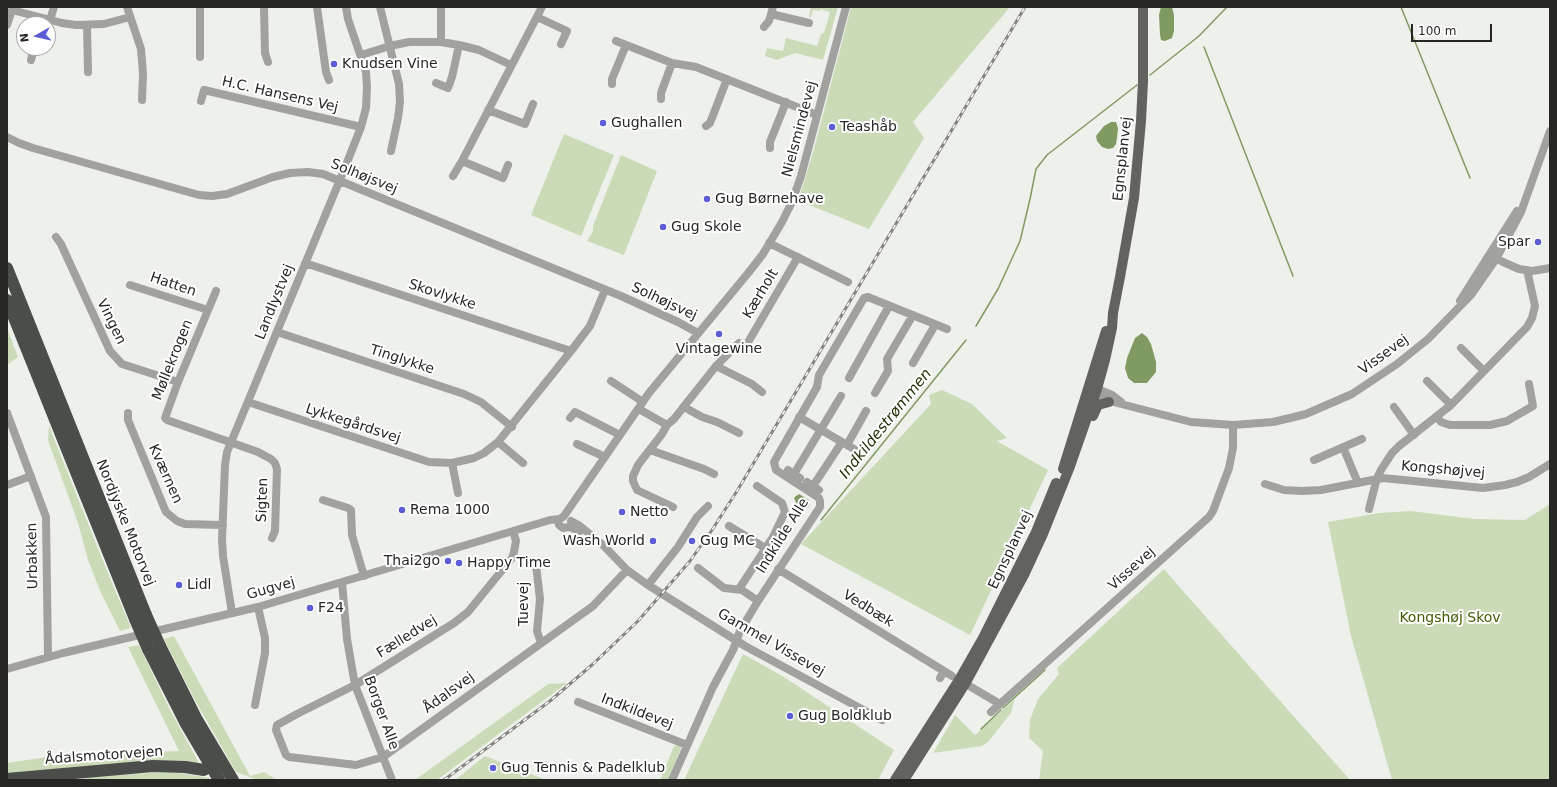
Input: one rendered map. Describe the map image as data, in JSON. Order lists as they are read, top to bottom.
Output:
{
  "streets": {
    "highway": ["Nordjyske Motorvej", "Ådalsmotorvejen"],
    "main road": ["Egnsplanvej"],
    "street": [
      "H.C. Hansens Vej",
      "Nielsmindevej",
      "Solhøjsvej",
      "Hatten",
      "Kærholt",
      "Skovlykke",
      "Landlystvej",
      "Vingen",
      "Vissevej",
      "Møllekrogen",
      "Tinglykke",
      "Lykkegårdsvej",
      "Kongshøjvej",
      "Kværnen",
      "Sigten",
      "Indkilde Alle",
      "Urbakken",
      "Gugvej",
      "Tuevej",
      "Vedbæk",
      "Fælledvej",
      "Gammel Vissevej",
      "Ådalsvej",
      "Indkildevej",
      "Borger Alle"
    ]
  },
  "crossings": [
    ["H.C. Hansens Vej", "Landlystvej"],
    ["Nielsmindevej", "Solhøjsvej"],
    ["Nielsmindevej", "Gugvej"],
    ["Nielsmindevej", "Gammel Vissevej"],
    ["Egnsplanvej", "Vissevej"],
    ["Solhøjsvej", "Landlystvej"],
    ["Solhøjsvej", "Lykkegårdsvej"],
    ["Hatten", "Møllekrogen"],
    ["Skovlykke", "Landlystvej"],
    ["Skovlykke", "Lykkegårdsvej"],
    ["Landlystvej", "Møllekrogen"],
    ["Landlystvej", "Tinglykke"],
    ["Landlystvej", "Lykkegårdsvej"],
    ["Landlystvej", "Kværnen"],
    ["Landlystvej", "Sigten"],
    ["Landlystvej", "Gugvej"],
    ["Vingen", "Møllekrogen"],
    ["Møllekrogen", "Sigten"],
    ["Tinglykke", "Lykkegårdsvej"],
    ["Indkilde Alle", "Vedbæk"],
    ["Indkilde Alle", "Gammel Vissevej"],
    ["Indkilde Alle", "Indkildevej"],
    ["Urbakken", "Gugvej"],
    ["Gugvej", "Fælledvej"],
    ["Gugvej", "Gammel Vissevej"],
    ["Gugvej", "Borger Alle"],
    ["Tuevej", "Ådalsvej"],
    ["Fælledvej", "Ådalsvej"],
    ["Fælledvej", "Borger Alle"],
    ["Gammel Vissevej", "Ådalsvej"],
    ["Gammel Vissevej", "Indkildevej"],
    ["Ådalsvej", "Borger Alle"]
  ],
  "water": ["Indkildestrømmen"],
  "parks": ["Kongshøj Skov"],
  "places": [
    "Knudsen Vine",
    "Gughallen",
    "Teashåb",
    "Gug Børnehave",
    "Gug Skole",
    "Spar",
    "Vintagewine",
    "Rema 1000",
    "Netto",
    "Wash World",
    "Gug MC",
    "Thai2go",
    "Happy Time",
    "Lidl",
    "F24",
    "Gug Boldklub",
    "Gug Tennis & Padelklub"
  ],
  "scale_bar": "100 m",
  "north": "left"
}
